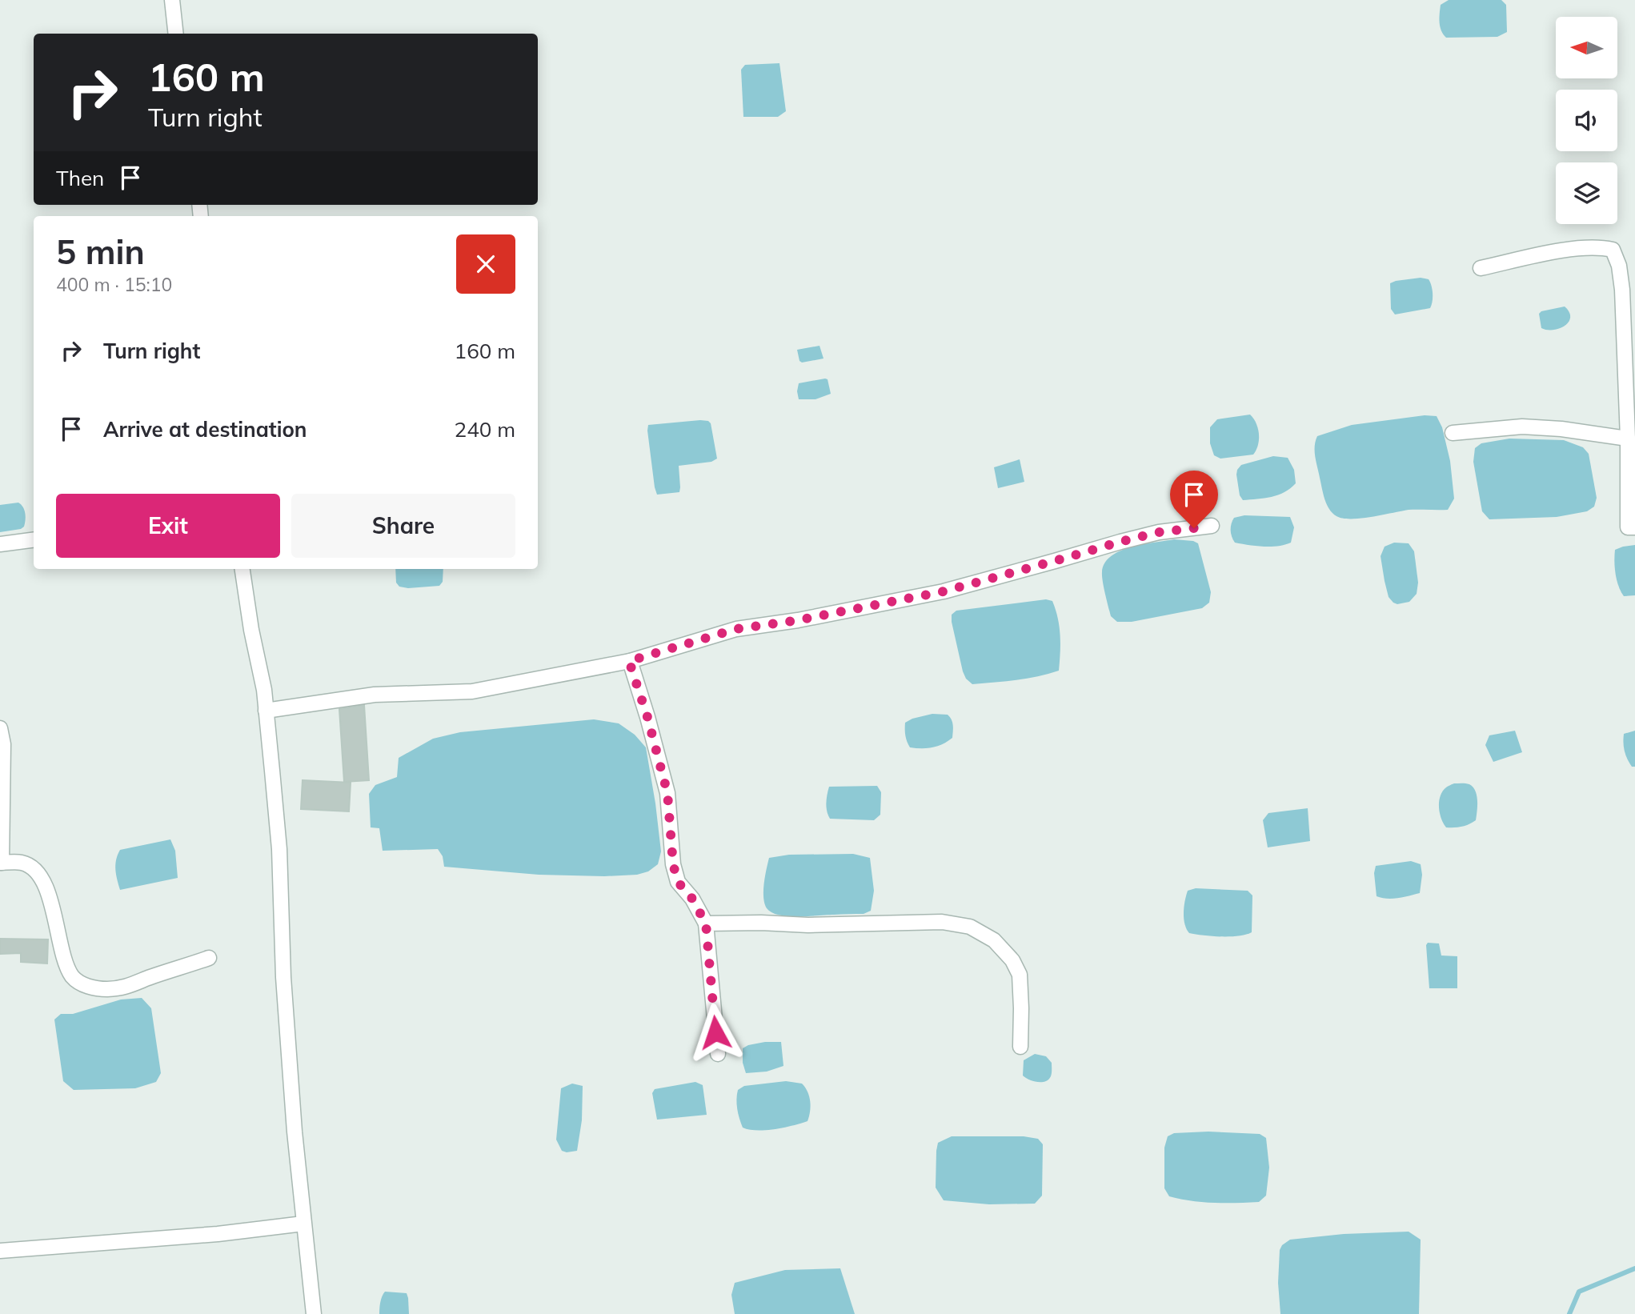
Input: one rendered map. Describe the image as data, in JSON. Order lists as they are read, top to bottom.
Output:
{
  "north": "left",
  "page": {
    "turn": ["160 m", "Turn right"],
    "then": "Then",
    "heading": ["5 min", "400 m · 15:10"],
    "list": [
      {
        "name": "Turn right",
        "value": "160 m"
      },
      {
        "name": "Arrive at destination",
        "value": "240 m"
      }
    ],
    "buttons": ["Exit", "Share"]
  }
}
